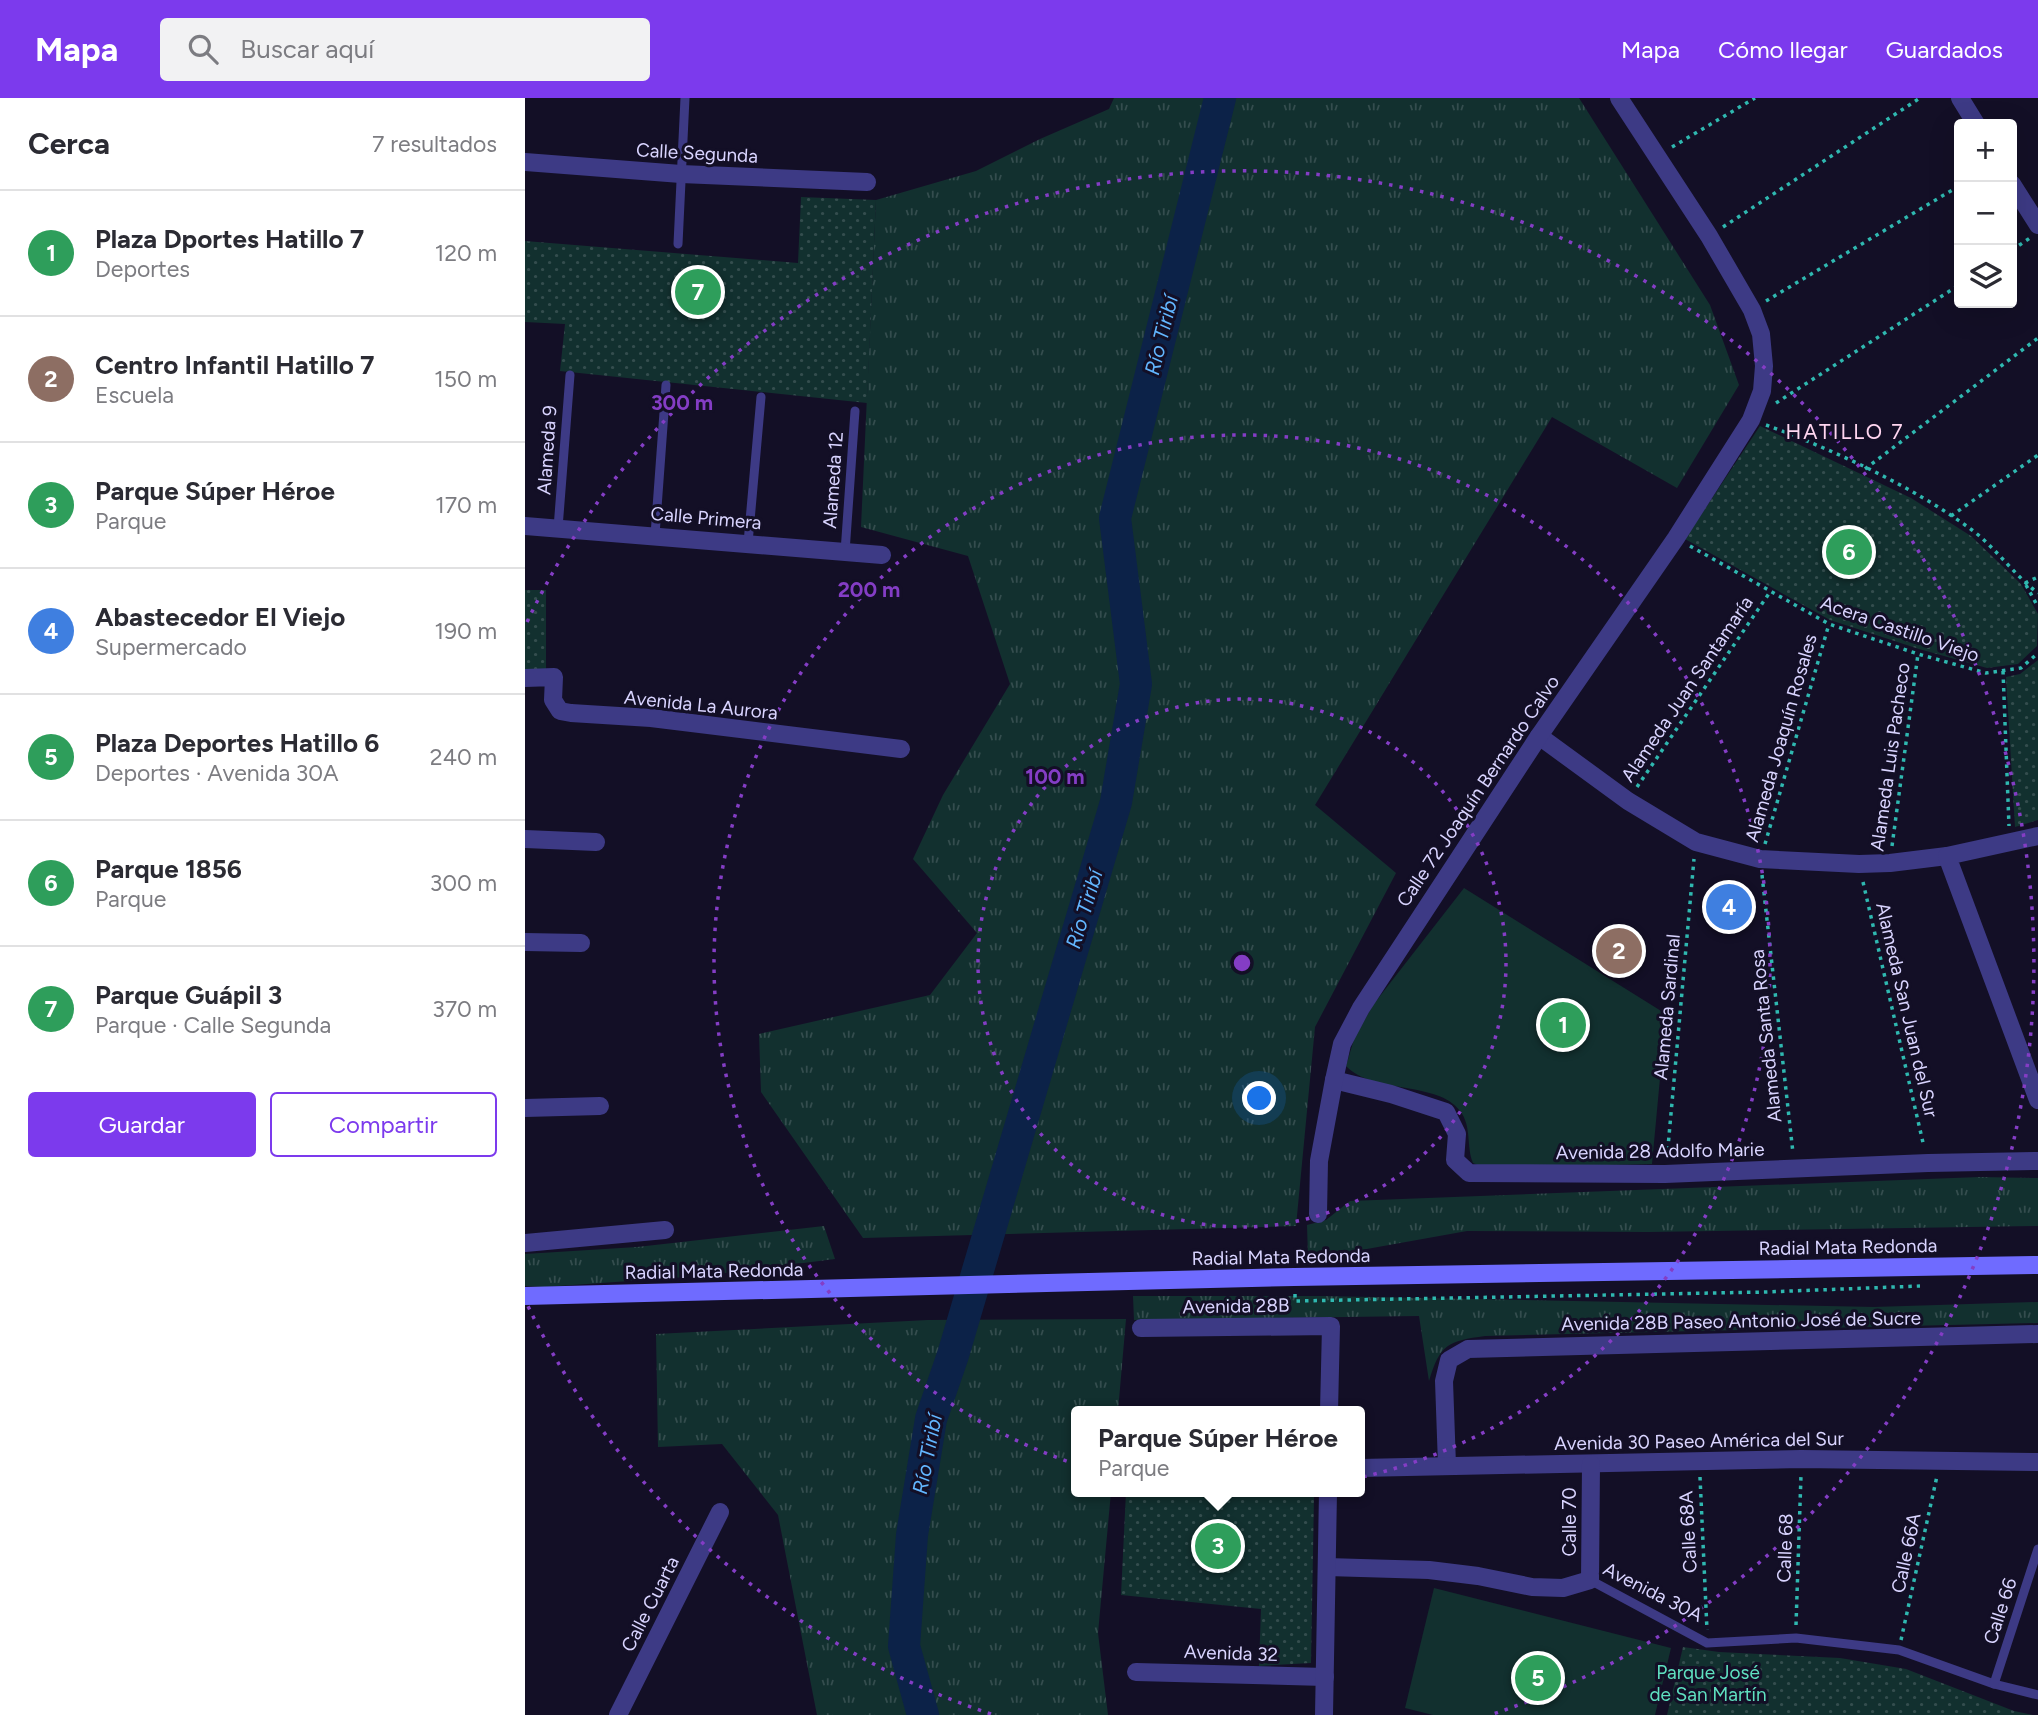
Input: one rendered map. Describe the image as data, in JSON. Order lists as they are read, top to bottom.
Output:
{
  "streets": {
    "main road": ["Radial Mata Redonda"],
    "street": [
      "Calle Segunda",
      "Calle Primera",
      "Avenida La Aurora",
      "Calle 72 Joaquín Bernardo Calvo",
      "Avenida 28 Adolfo Marie",
      "Avenida 28B",
      "Avenida 28B Paseo Antonio José de Sucre",
      "Avenida 30 Paseo América del Sur",
      "Calle 70",
      "Avenida 30A",
      "Calle Cuarta",
      "Avenida 32"
    ],
    "lane": ["Alameda 9", "Alameda 12", "Calle 66"],
    "path": [
      "Acera Castillo Viejo",
      "Alameda Juan Santamaría",
      "Alameda Joaquín Rosales",
      "Alameda Luis Pacheco",
      "Alameda Sardinal",
      "Alameda San Juan del Sur",
      "Alameda Santa Rosa",
      "Calle 68A",
      "Calle 68",
      "Calle 66A"
    ]
  },
  "crossings": [
    ["Alameda 9", "Calle Primera"],
    ["Alameda 12", "Calle Primera"],
    ["Acera Castillo Viejo", "Alameda Juan Santamaría"],
    ["Acera Castillo Viejo", "Alameda Joaquín Rosales"],
    ["Acera Castillo Viejo", "Alameda Luis Pacheco"],
    ["Acera Castillo Viejo", "Calle 72 Joaquín Bernardo Calvo"],
    ["Alameda Joaquín Rosales", "Alameda Santa Rosa"],
    ["Calle 72 Joaquín Bernardo Calvo", "Avenida 28 Adolfo Marie"],
    ["Alameda Sardinal", "Avenida 28 Adolfo Marie"],
    ["Alameda San Juan del Sur", "Avenida 28 Adolfo Marie"],
    ["Alameda Santa Rosa", "Avenida 28 Adolfo Marie"],
    ["Avenida 28B Paseo Antonio José de Sucre", "Avenida 30 Paseo América del Sur"],
    ["Avenida 30 Paseo América del Sur", "Calle 70"],
    ["Avenida 30 Paseo América del Sur", "Calle 68A"],
    ["Avenida 30 Paseo América del Sur", "Calle 68"],
    ["Avenida 30 Paseo América del Sur", "Calle 66A"],
    ["Calle 70", "Avenida 30A"],
    ["Calle 68A", "Avenida 30A"],
    ["Calle 68", "Avenida 30A"],
    ["Calle 66A", "Avenida 30A"],
    ["Avenida 30A", "Calle 66"]
  ],
  "districts": ["HATILLO 7"],
  "water": ["Río Tiribí"],
  "parks": ["Parque José de San Martín"],
  "page": {
    "header": "Mapa",
    "search": "Buscar aquí",
    "nav": ["Mapa", "Cómo llegar", "Guardados"],
    "heading": ["Cerca", "7 resultados"],
    "map_buttons": ["+", "−"],
    "list": [
      {
        "mark": "1",
        "name": "Plaza Dportes Hatillo 7",
        "note": "Deportes",
        "value": "120 m"
      },
      {
        "mark": "2",
        "name": "Centro Infantil Hatillo 7",
        "note": "Escuela",
        "value": "150 m"
      },
      {
        "mark": "3",
        "name": "Parque Súper Héroe",
        "note": "Parque",
        "value": "170 m"
      },
      {
        "mark": "4",
        "name": "Abastecedor El Viejo",
        "note": "Supermercado",
        "value": "190 m"
      },
      {
        "mark": "5",
        "name": "Plaza Deportes Hatillo 6",
        "note": "Deportes · Avenida 30A",
        "value": "240 m"
      },
      {
        "mark": "6",
        "name": "Parque 1856",
        "note": "Parque",
        "value": "300 m"
      },
      {
        "mark": "7",
        "name": "Parque Guápil 3",
        "note": "Parque · Calle Segunda",
        "value": "370 m"
      }
    ],
    "pins": [
      "7",
      "6",
      "4",
      "2",
      "1",
      "3",
      "5"
    ],
    "buttons": ["Guardar", "Compartir"],
    "popup": ["Parque Súper Héroe", "Parque"]
  },
  "rings": ["300 m", "200 m", "100 m"]
}
